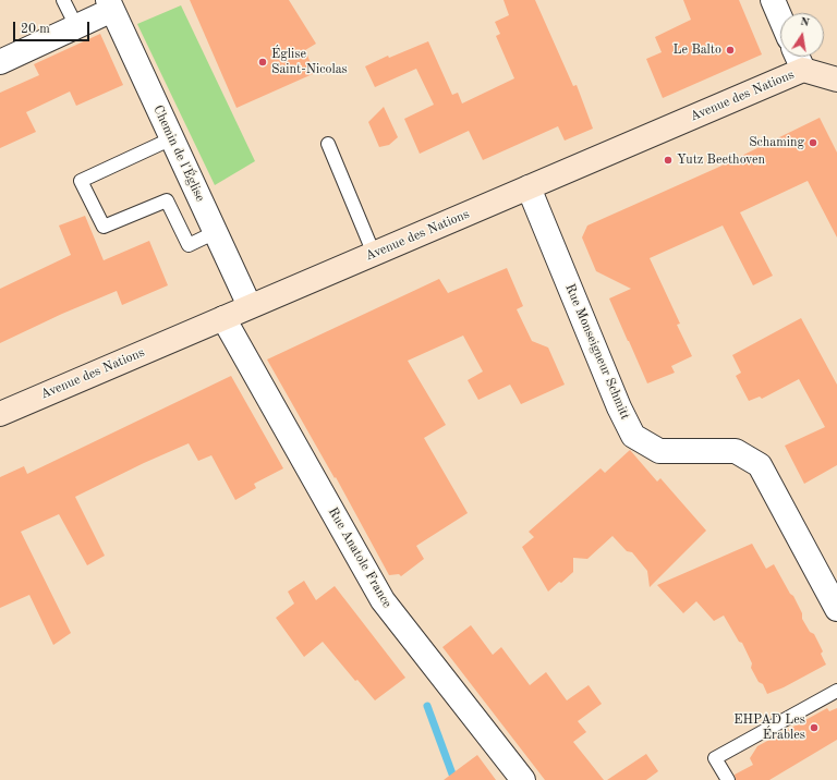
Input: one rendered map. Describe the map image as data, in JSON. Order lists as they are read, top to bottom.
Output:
{
  "streets": {
    "main road": ["Avenue des Nations"],
    "street": ["Chemin de l'Église", "Rue Monseigneur Schmitt", "Rue Anatole France"]
  },
  "crossings": [
    ["Avenue des Nations", "Chemin de l'Église"],
    ["Avenue des Nations", "Rue Monseigneur Schmitt"],
    ["Avenue des Nations", "Rue Anatole France"]
  ],
  "places": [
    "Le Balto",
    "Église Saint-Nicolas",
    "Schaming",
    "Yutz Beethoven",
    "EHPAD Les Érables"
  ],
  "scale_bar": "20 m",
  "north": "top"
}
